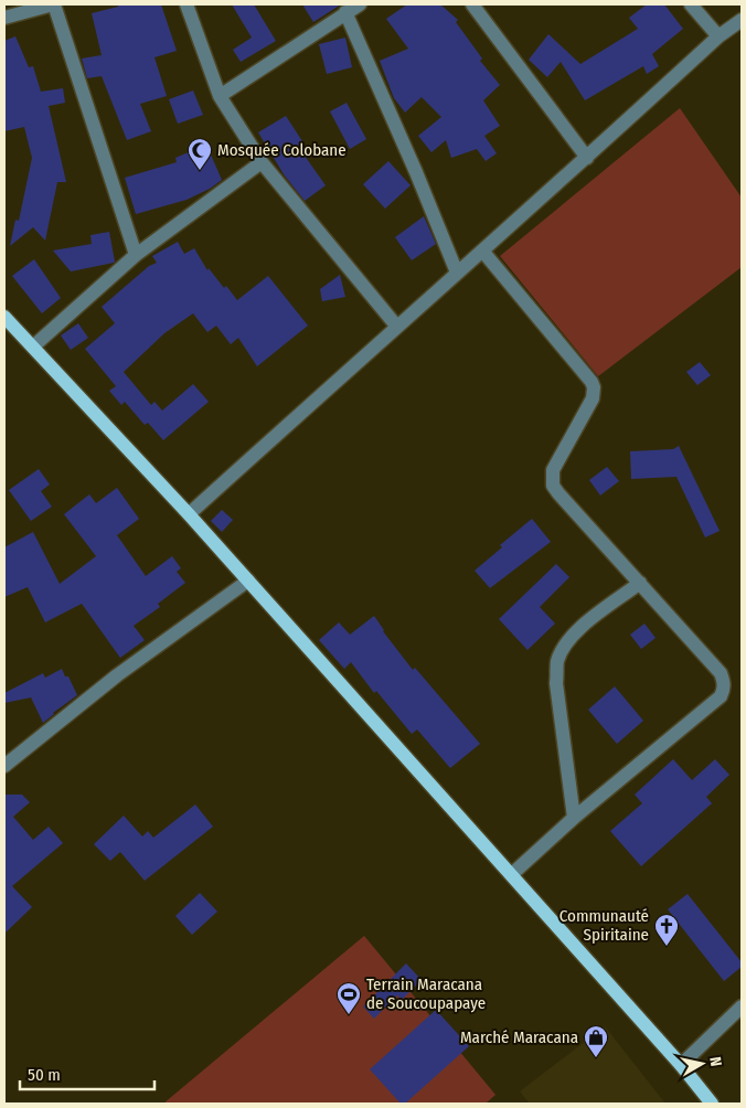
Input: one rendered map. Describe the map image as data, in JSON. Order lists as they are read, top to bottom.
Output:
{
  "places": {
    "mosque": ["Mosquée Colobane"],
    "church": ["Communauté Spiritaine"],
    "sports": ["Terrain Maracana de Soucoupapaye"],
    "shop": ["Marché Maracana"]
  },
  "scale_bar": "50 m",
  "north": "right"
}
